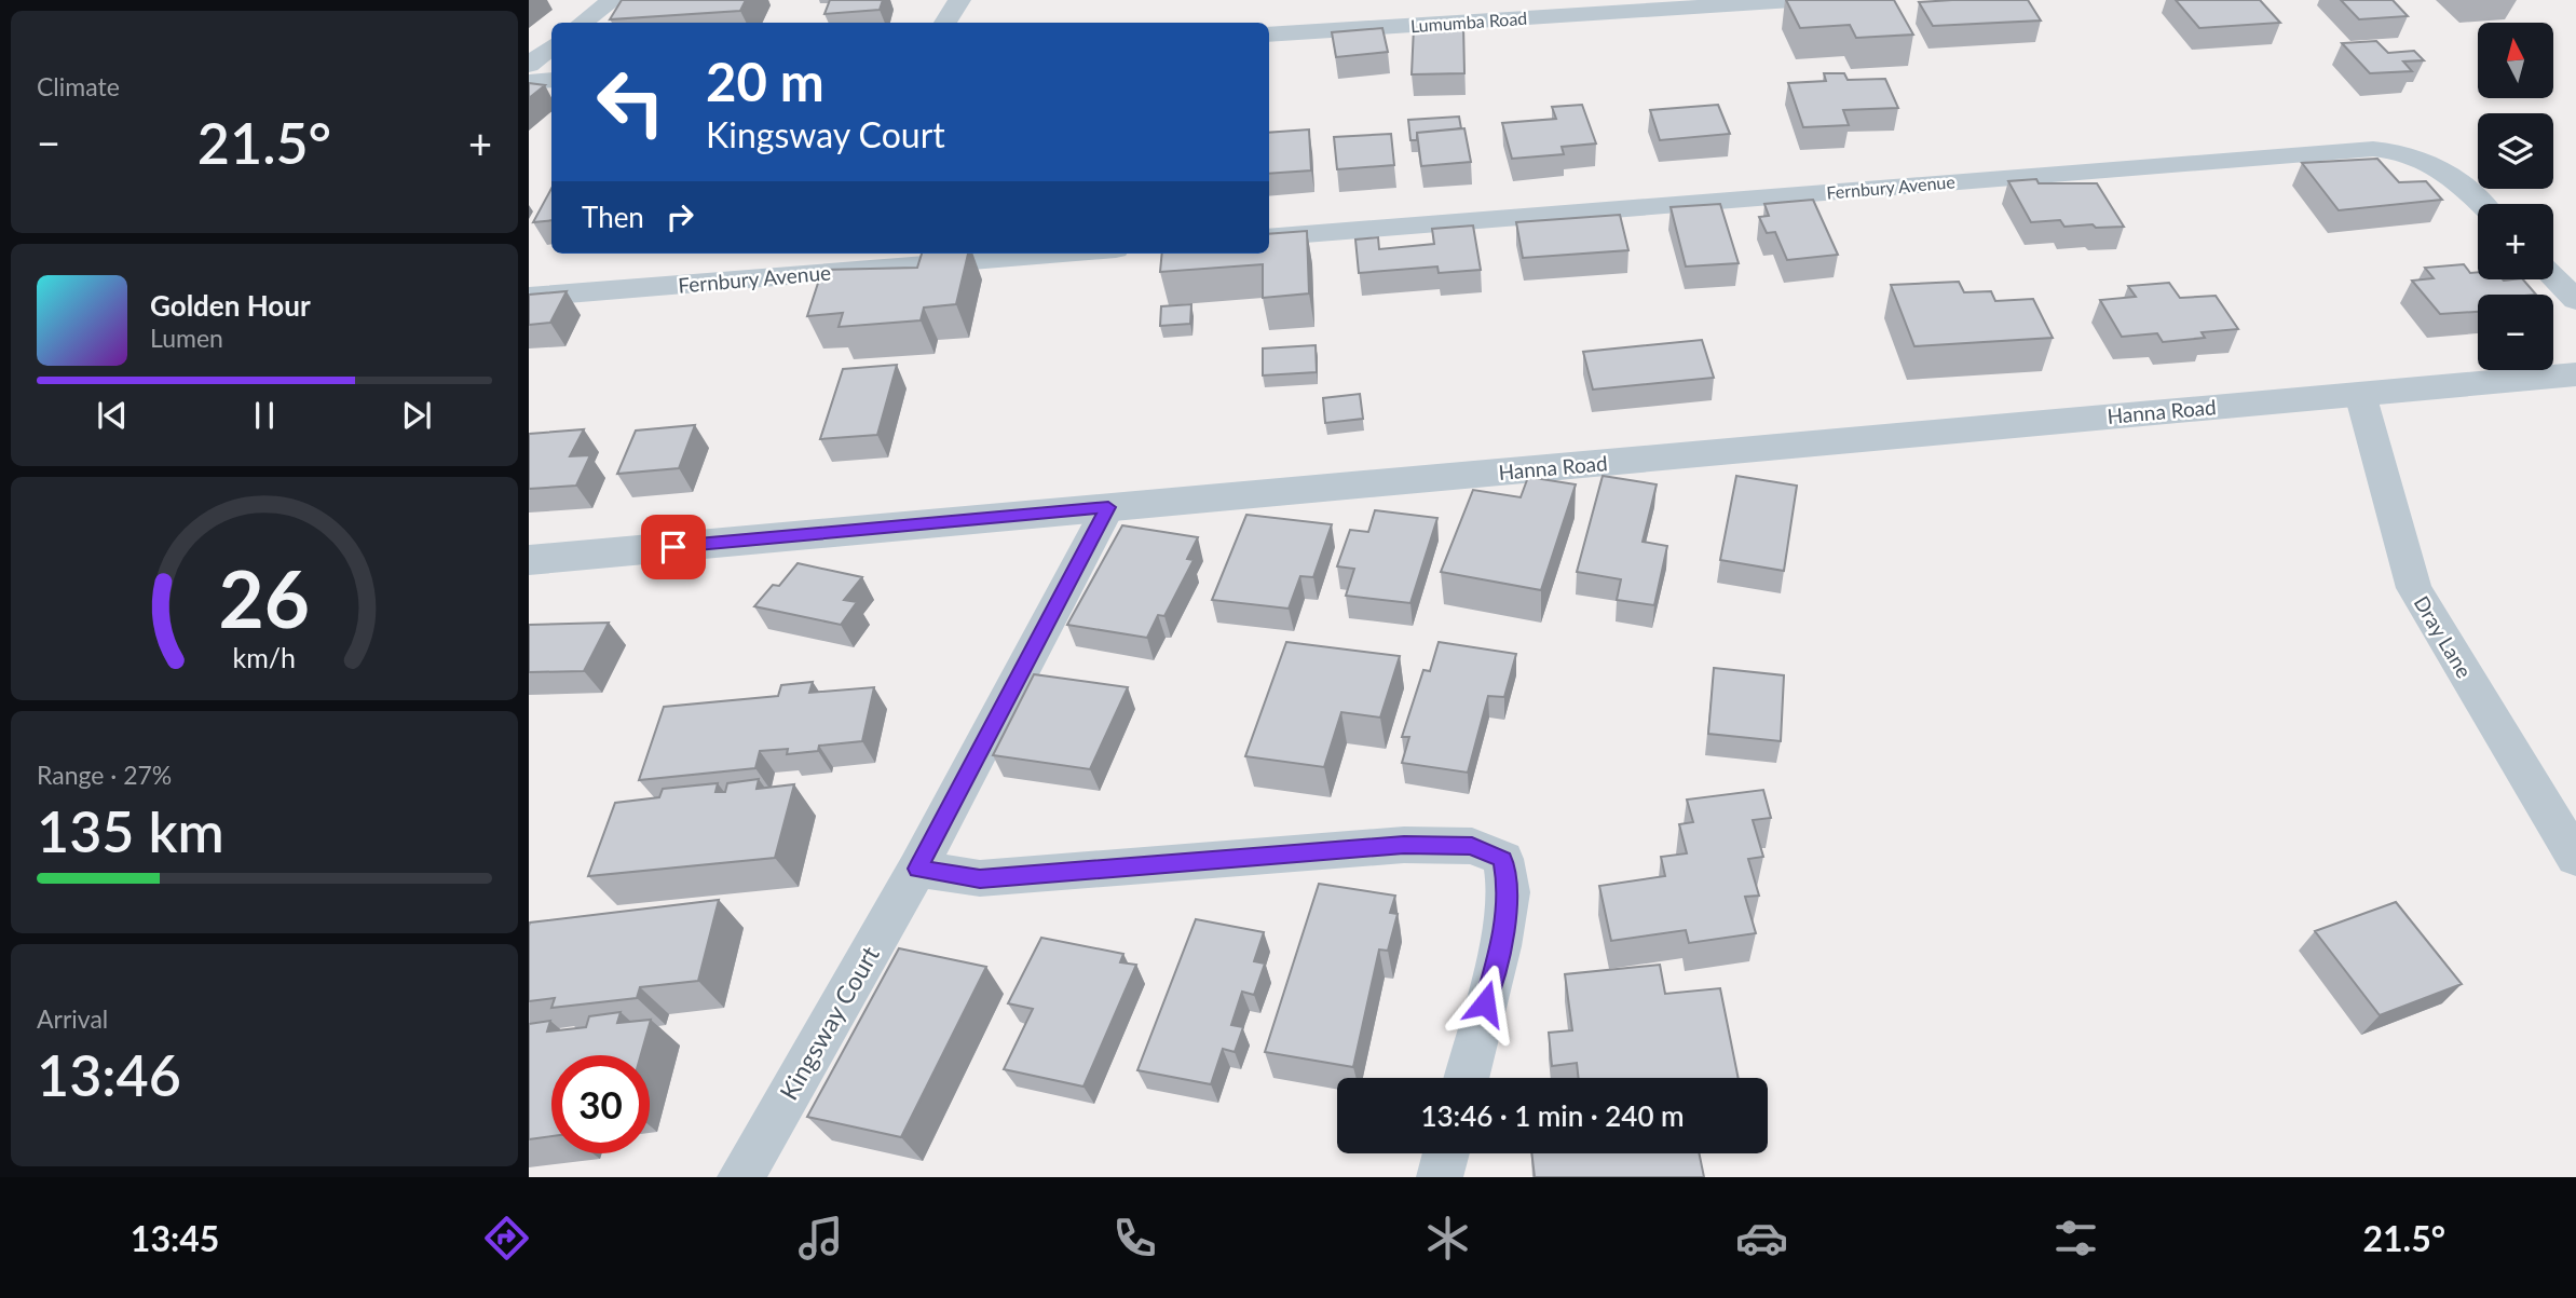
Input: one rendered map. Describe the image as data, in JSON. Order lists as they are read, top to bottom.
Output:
{
  "streets": {
    "street": [
      "Lumumba Road",
      "Fernbury Avenue",
      "Hanna Road",
      "Dray Lane",
      "Kingsway Court"
    ]
  },
  "crossings": [
    ["Hanna Road", "Dray Lane"],
    ["Hanna Road", "Kingsway Court"]
  ],
  "north": "top",
  "page": {
    "tile": [
      "Climate",
      ["Range · 27%", "135 km"],
      ["Arrival", "13:46"]
    ],
    "map_buttons": ["+", "−"],
    "turn": ["20 m", "Kingsway Court"],
    "heat": ["−", "21.5°", "+"],
    "then": "Then",
    "song": ["Golden Hour", "Lumen"],
    "limit": "30",
    "trip": "13:46 · 1 min · 240 m",
    "tabs": ["13:45", "21.5°"],
    "gauge": ["26", "km/h"]
  }
}
